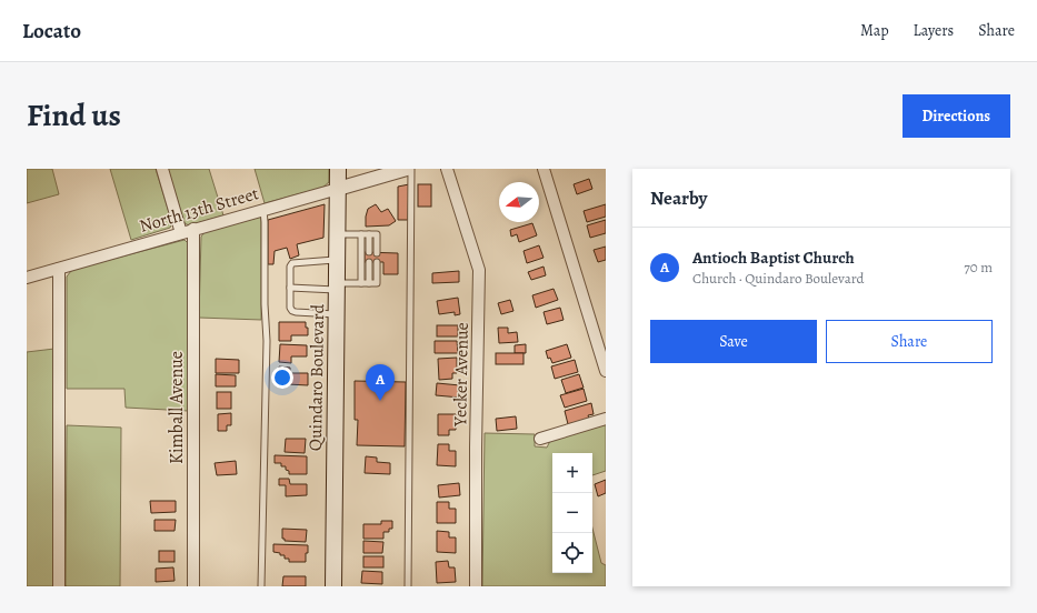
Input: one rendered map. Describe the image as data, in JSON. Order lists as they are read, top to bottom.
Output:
{
  "streets": {
    "main road": ["Quindaro Boulevard"],
    "street": ["North 13th Street", "Yecker Avenue", "Kimball Avenue"]
  },
  "crossings": [
    ["North 13th Street", "Quindaro Boulevard"],
    ["North 13th Street", "Kimball Avenue"]
  ],
  "north": "left",
  "page": {
    "header": "Locato",
    "nav": ["Map", "Layers", "Share"],
    "title": "Find us",
    "buttons": [
      "Directions",
      ["Save", "Share"]
    ],
    "heading": "Nearby",
    "list": [
      {
        "mark": "A",
        "name": "Antioch Baptist Church",
        "note": "Church · Quindaro Boulevard",
        "value": "70 m"
      }
    ],
    "pins": "A",
    "map_buttons": ["+", "−"]
  }
}
